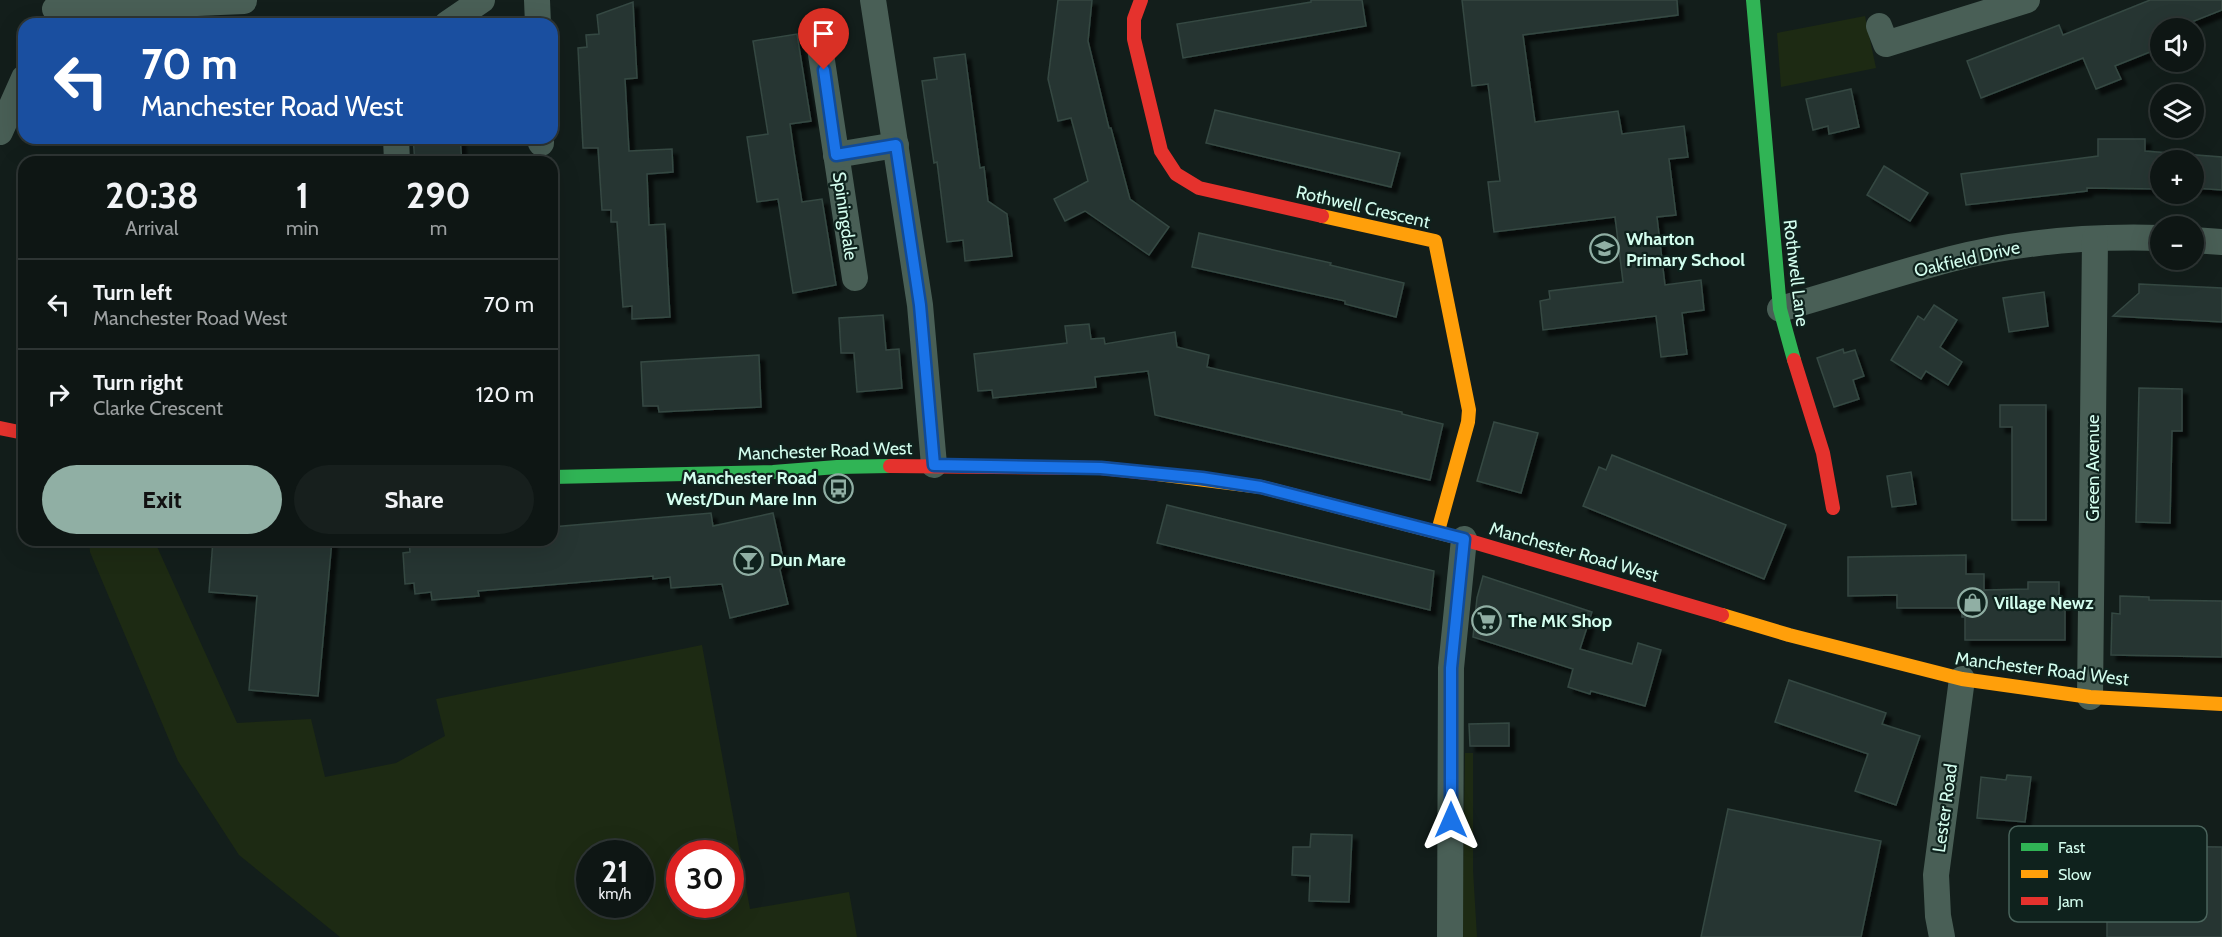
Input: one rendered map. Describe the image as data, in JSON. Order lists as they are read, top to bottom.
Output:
{
  "streets": {
    "main road": ["Rothwell Crescent", "Rothwell Lane", "Manchester Road West"],
    "street": [
      "Spiningdale",
      "Oakfield Drive",
      "Green Avenue",
      "Lester Road"
    ]
  },
  "crossings": [
    ["Rothwell Crescent", "Manchester Road West"],
    ["Oakfield Drive", "Rothwell Lane"],
    ["Oakfield Drive", "Green Avenue"],
    ["Manchester Road West", "Green Avenue"],
    ["Manchester Road West", "Lester Road"]
  ],
  "places": {
    "school or university": ["Wharton Primary School"],
    "bus stop": ["Manchester Road West/Dun Mare Inn"],
    "bar": ["Dun Mare"],
    "shop": ["Village Newz"],
    "supermarket": ["The MK Shop"]
  },
  "legend": ["Fast", "Slow", "Jam"],
  "page": {
    "map_buttons": ["+", "−"],
    "turn": ["70 m", "Manchester Road West"],
    "eta": [
      "20:38",
      "Arrival",
      "1",
      "min",
      "290",
      "m"
    ],
    "list": [
      {
        "name": "Turn left",
        "note": "Manchester Road West",
        "value": "70 m"
      },
      {
        "name": "Turn right",
        "note": "Clarke Crescent",
        "value": "120 m"
      }
    ],
    "buttons": ["Exit", "Share"],
    "speed": "21 km/h",
    "limit": "30"
  }
}
